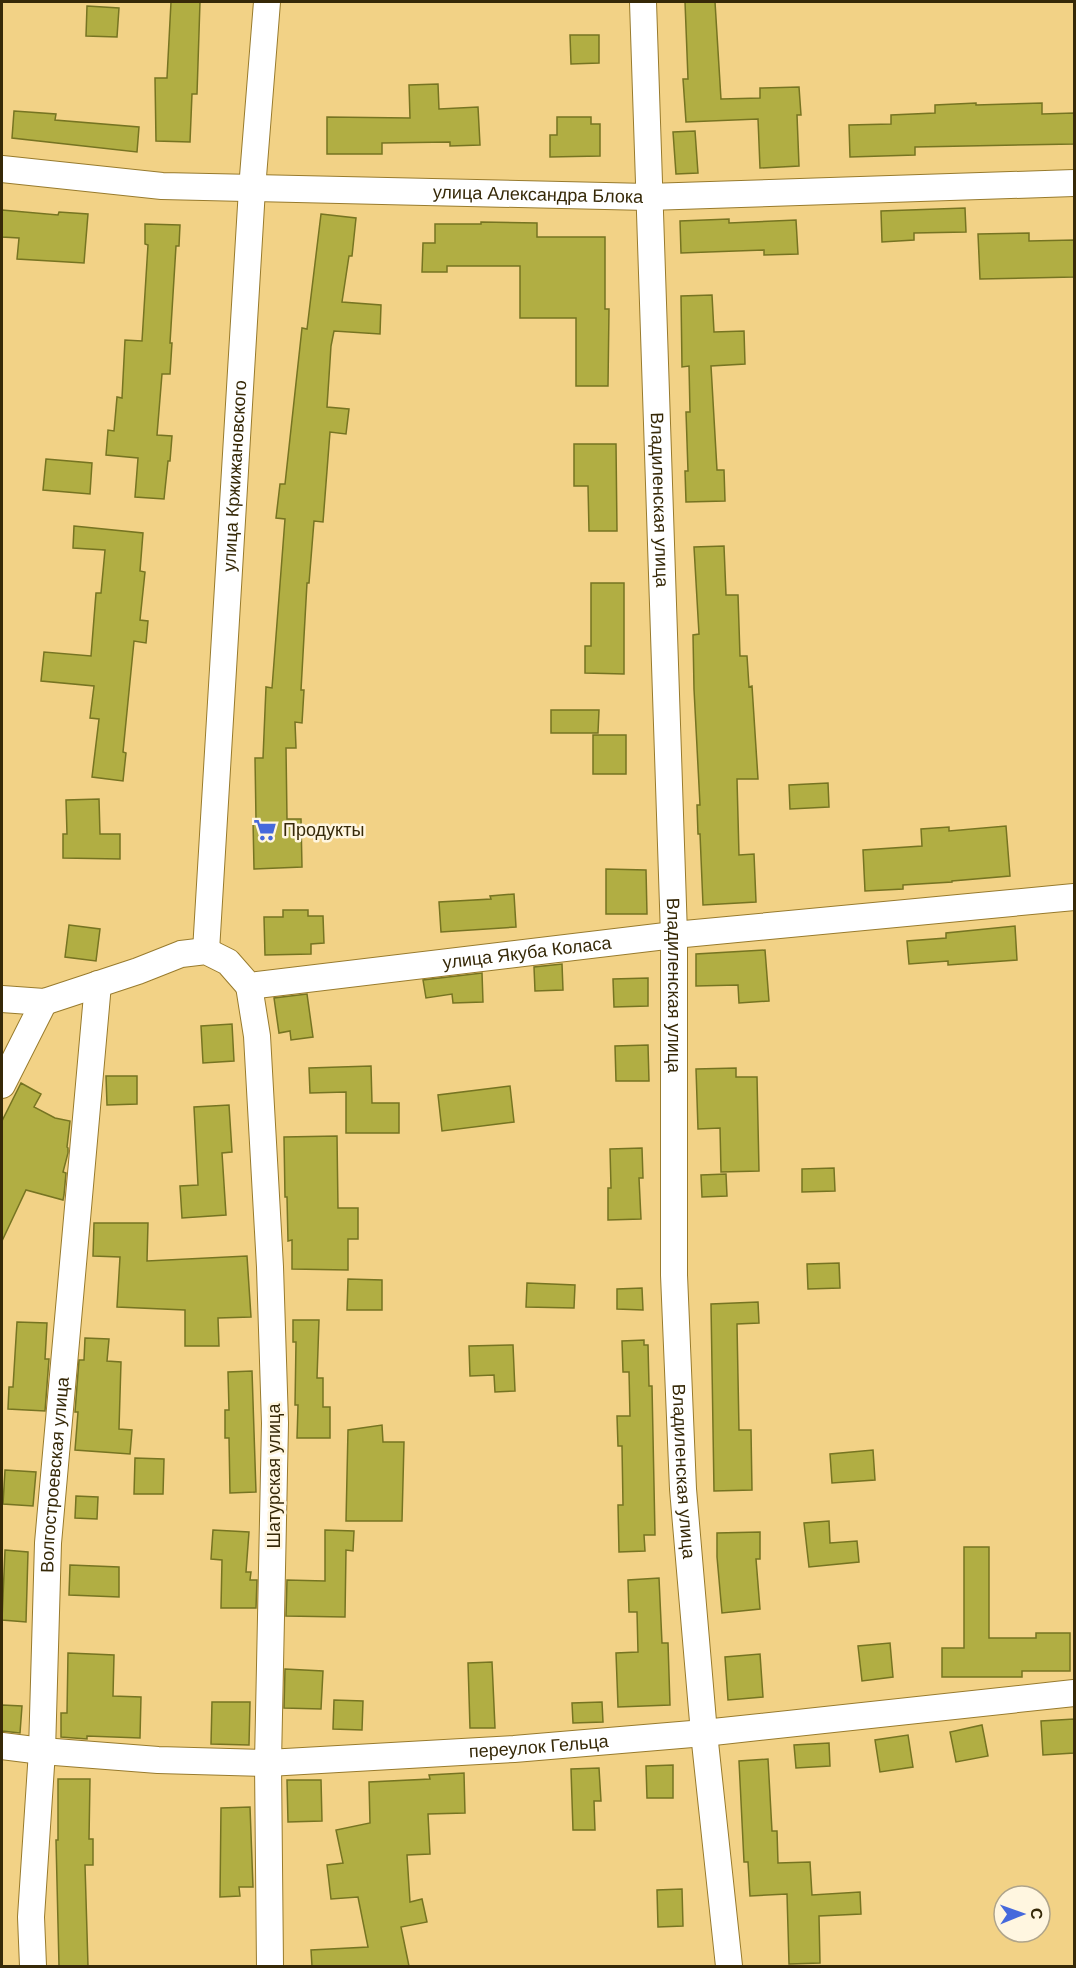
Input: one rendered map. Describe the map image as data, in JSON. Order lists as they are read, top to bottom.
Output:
{
  "streets": {
    "street": [
      "улица Александра Блока",
      "улица Кржижановского",
      "Владиленская улица",
      "улица Якуба Коласа",
      "Волгостроевская улица",
      "Шатурская улица",
      "переулок Гельца"
    ]
  },
  "crossings": [
    ["улица Александра Блока", "улица Кржижановского"],
    ["улица Александра Блока", "Владиленская улица"],
    ["Владиленская улица", "улица Якуба Коласа"],
    ["Владиленская улица", "переулок Гельца"],
    ["улица Якуба Коласа", "Шатурская улица"],
    ["Волгостроевская улица", "переулок Гельца"],
    ["Шатурская улица", "переулок Гельца"]
  ],
  "places": {
    "supermarket": ["Продукты"]
  },
  "north": "right"
}
